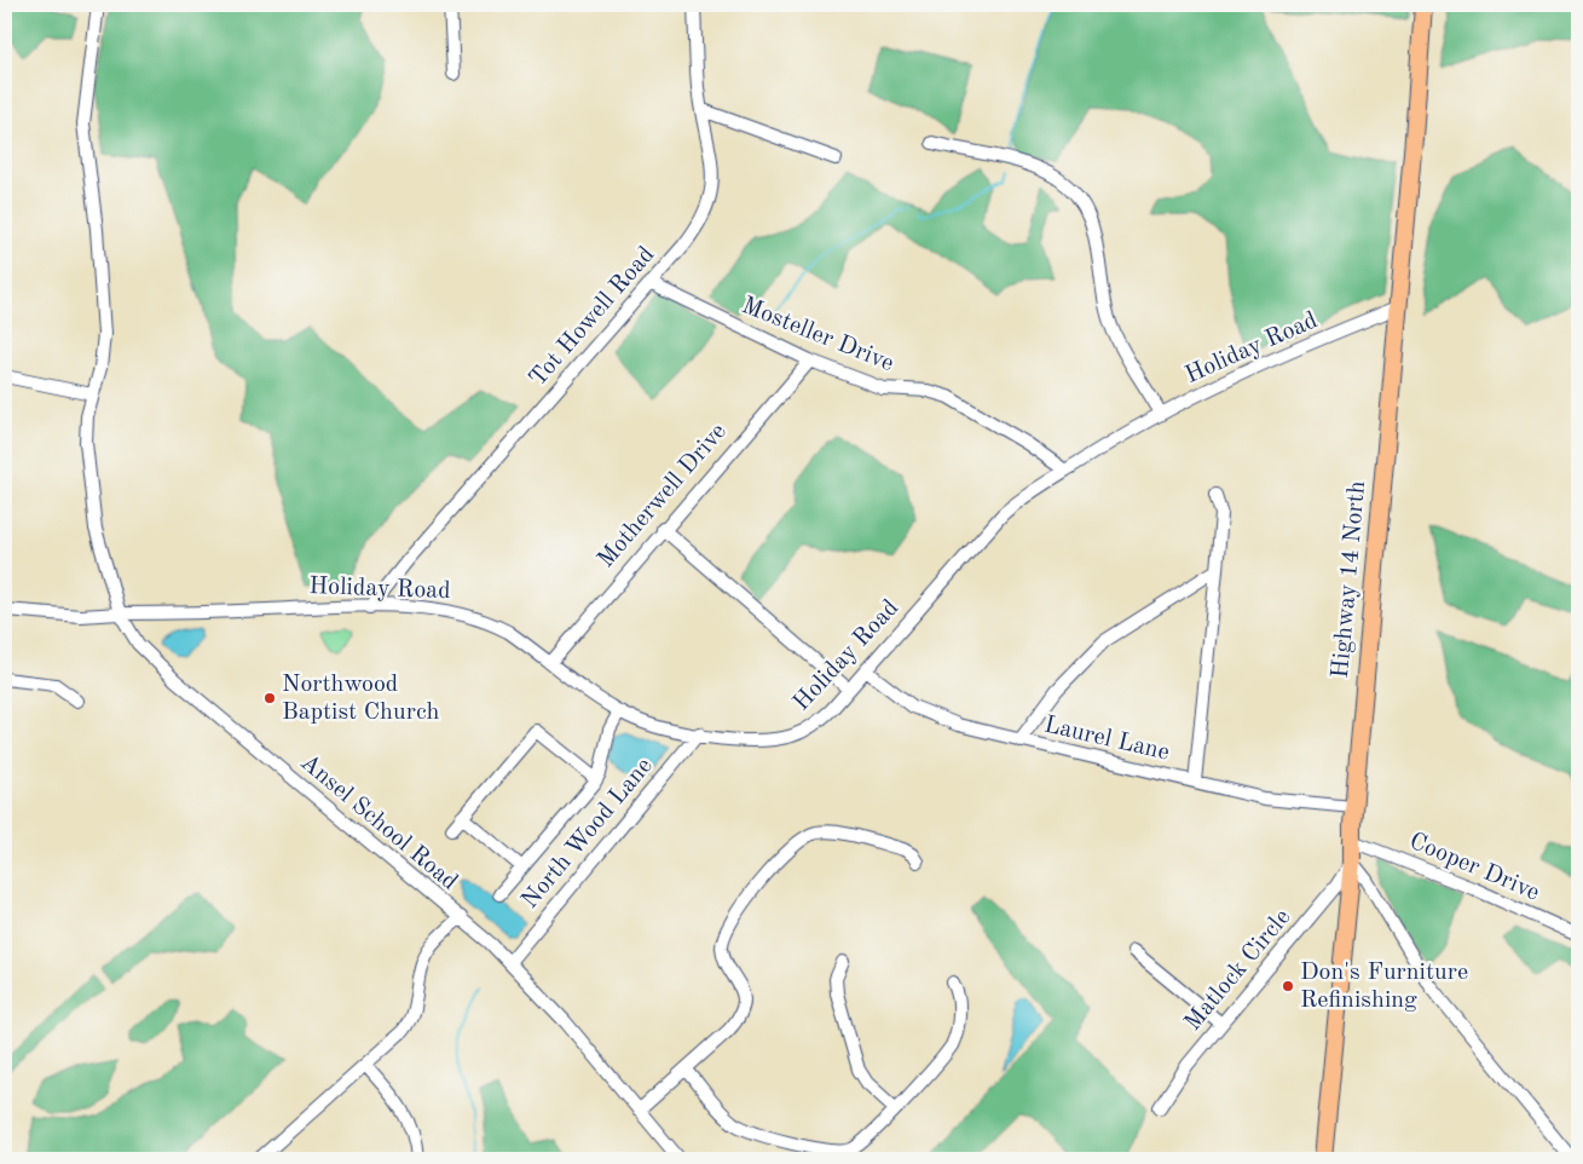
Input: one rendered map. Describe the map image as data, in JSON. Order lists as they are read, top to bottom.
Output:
{
  "streets": {
    "main road": ["Highway 14 North"],
    "street": [
      "Tot Howell Road",
      "Mosteller Drive",
      "Holiday Road",
      "Motherwell Drive",
      "Laurel Lane",
      "Ansel School Road",
      "North Wood Lane",
      "Cooper Drive",
      "Matlock Circle"
    ]
  },
  "crossings": [
    ["Tot Howell Road", "Mosteller Drive"],
    ["Tot Howell Road", "Holiday Road"],
    ["Mosteller Drive", "Holiday Road"],
    ["Mosteller Drive", "Motherwell Drive"],
    ["Holiday Road", "Motherwell Drive"],
    ["Holiday Road", "Highway 14 North"],
    ["Holiday Road", "Laurel Lane"],
    ["Holiday Road", "Ansel School Road"],
    ["Holiday Road", "North Wood Lane"],
    ["Highway 14 North", "Laurel Lane"],
    ["Highway 14 North", "Cooper Drive"],
    ["Highway 14 North", "Matlock Circle"],
    ["Ansel School Road", "North Wood Lane"]
  ],
  "places": ["Northwood Baptist Church", "Don's Furniture Refinishing"]
}
